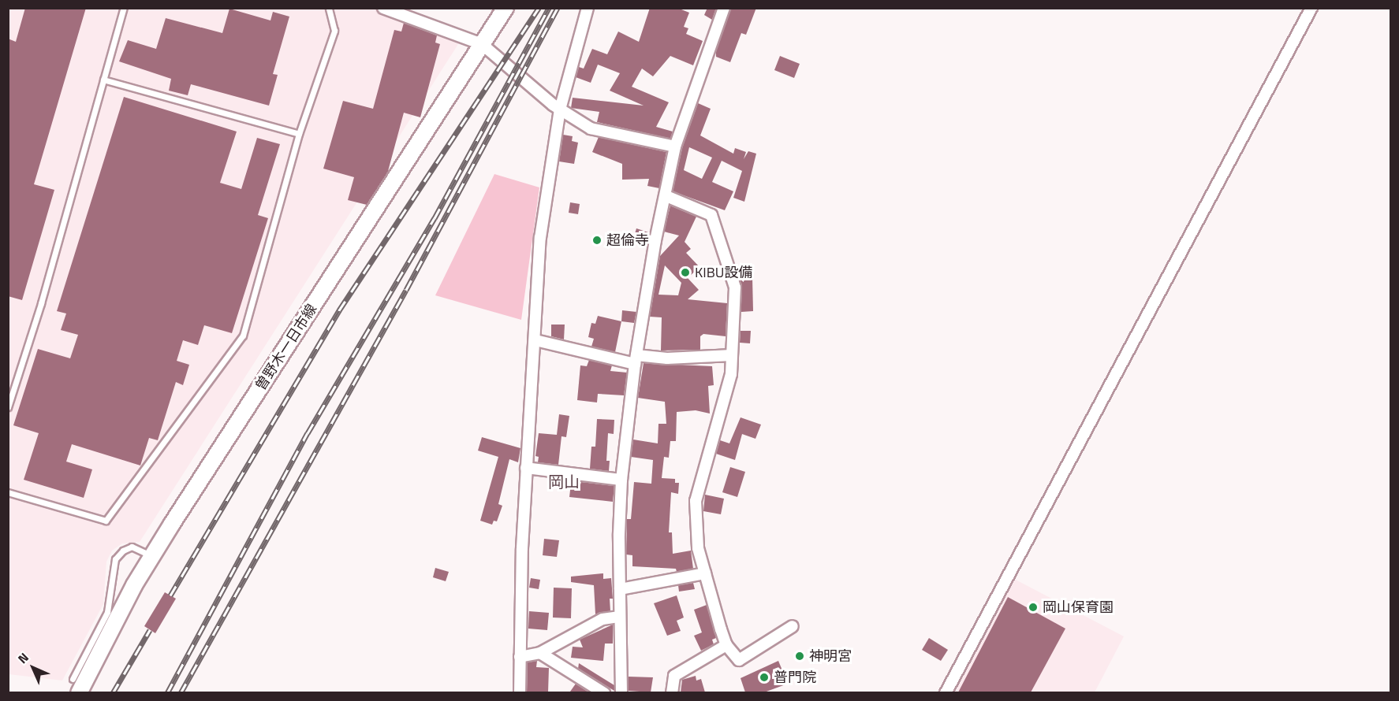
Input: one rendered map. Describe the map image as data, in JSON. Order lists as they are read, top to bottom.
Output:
{
  "streets": {
    "main road": ["曽野木一日市線"]
  },
  "districts": ["岡山"],
  "places": [
    "超倫寺",
    "KIBU設備",
    "岡山保育園",
    "神明宮",
    "普門院"
  ],
  "north": "top left"
}
